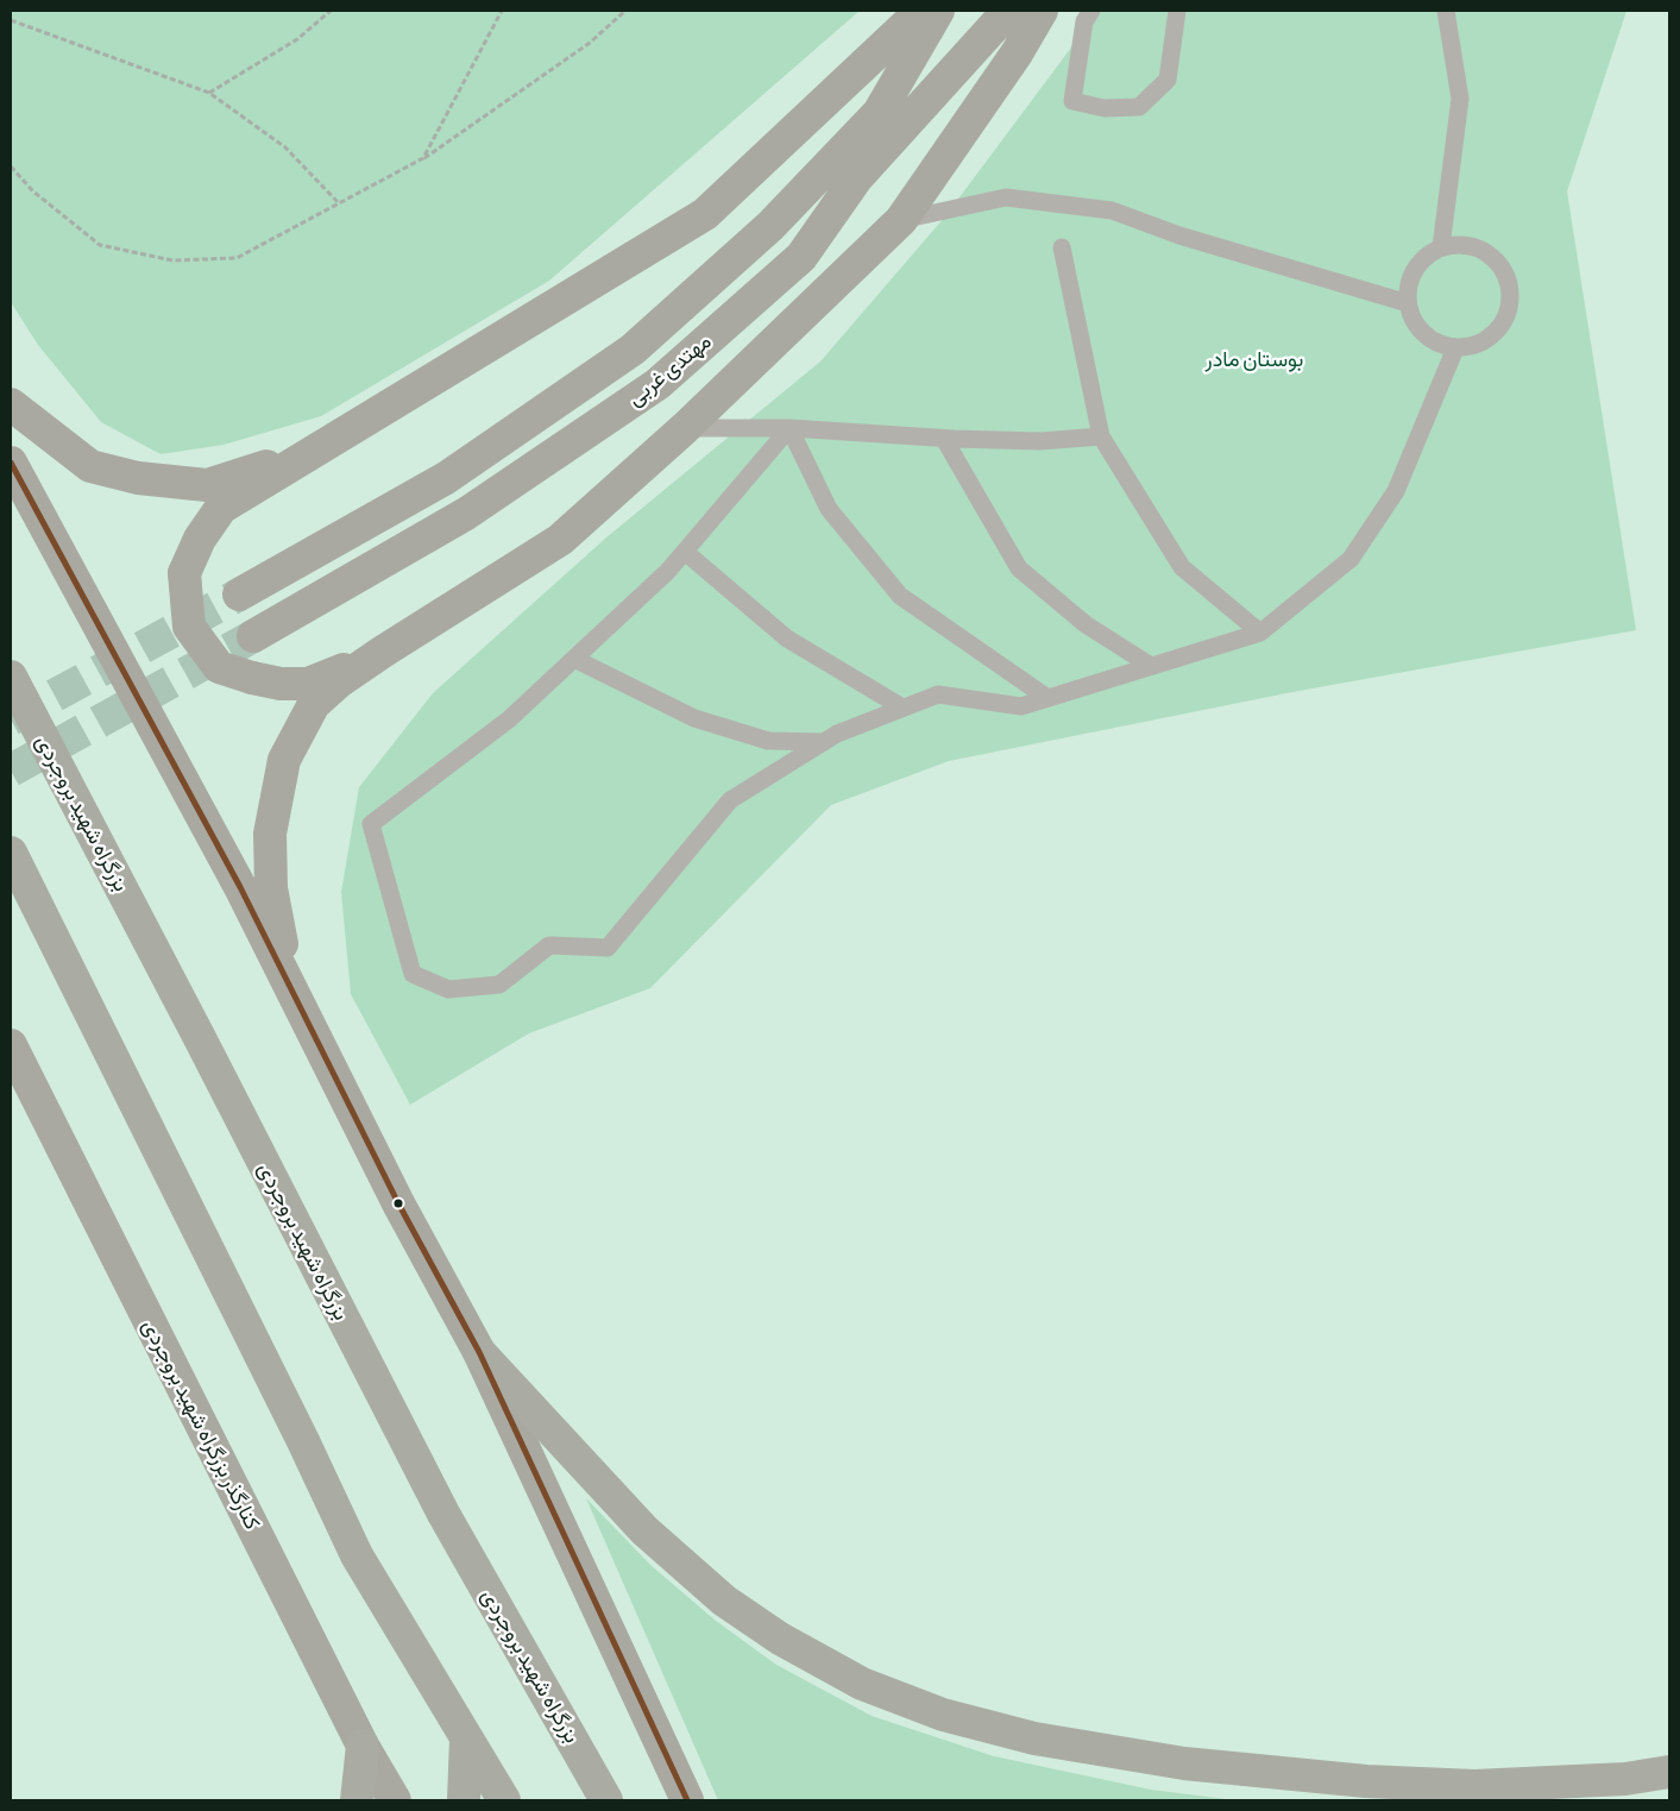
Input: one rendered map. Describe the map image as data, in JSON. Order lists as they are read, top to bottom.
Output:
{
  "streets": {
    "highway": ["بزرگراه شهید بروجردی"],
    "main road": ["مهتدی غربی", "کنارگذر بزرگراه شهید بروجردی"]
  },
  "parks": ["بوستان مادر"]
}
